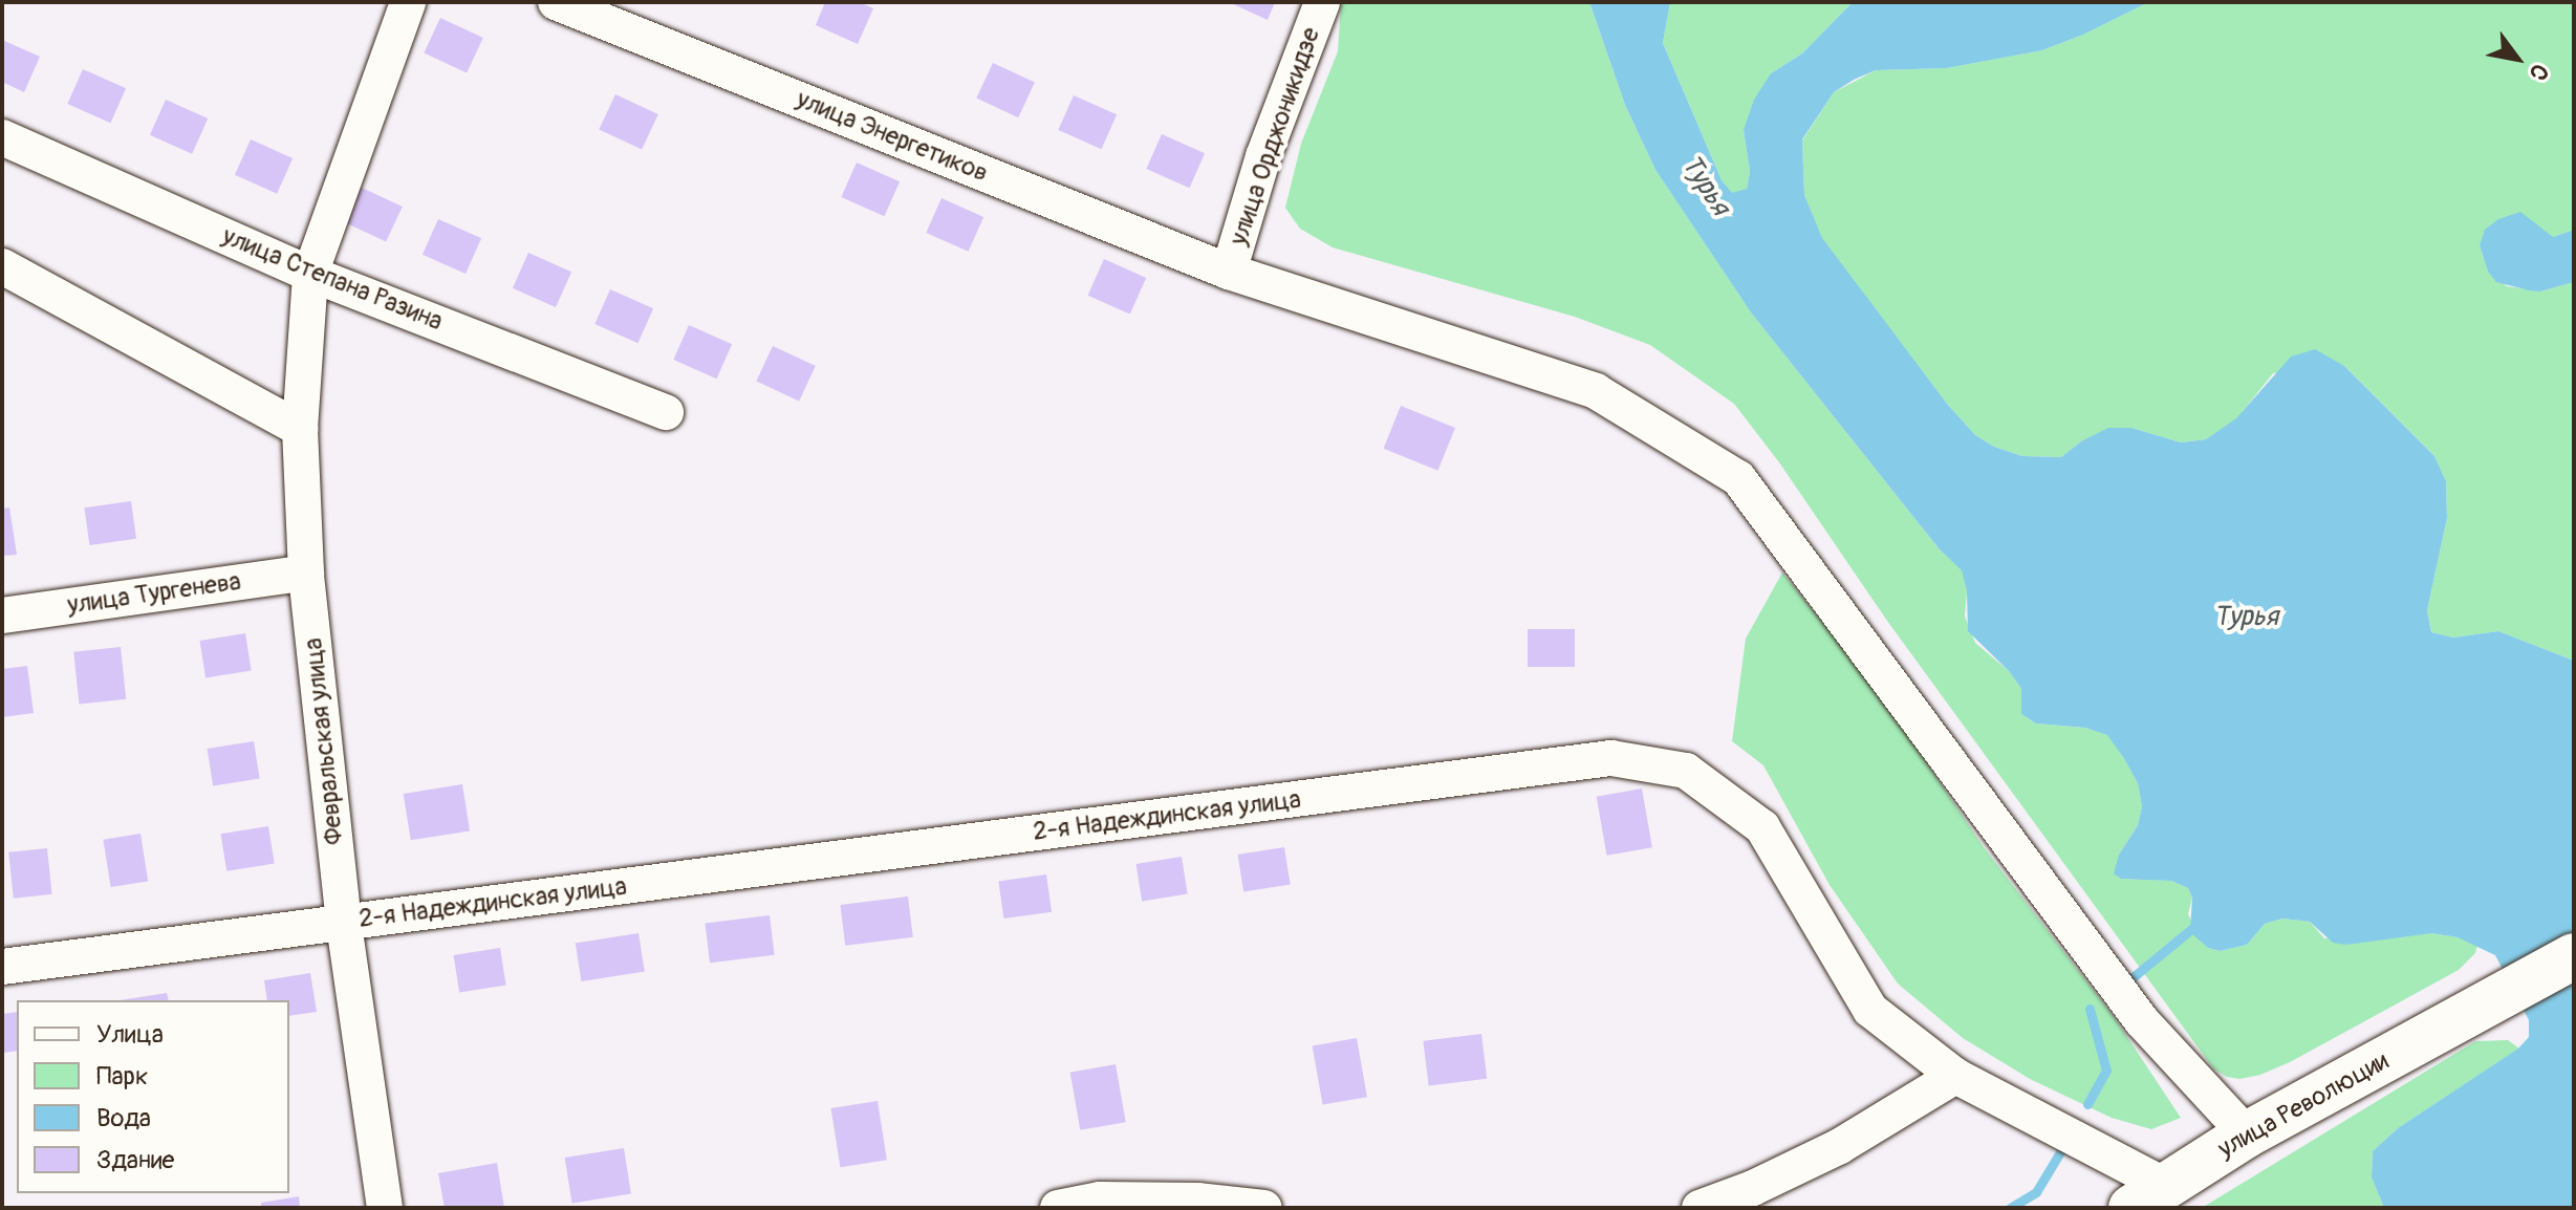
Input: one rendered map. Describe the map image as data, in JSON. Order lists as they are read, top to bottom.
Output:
{
  "streets": {
    "street": [
      "улица Энергетиков",
      "улица Орджоникидзе",
      "улица Степана Разина",
      "улица Тургенева",
      "Февральская улица",
      "2-я Надеждинская улица",
      "улица Революции"
    ]
  },
  "crossings": [
    ["улица Энергетиков", "улица Орджоникидзе"],
    ["улица Энергетиков", "улица Революции"],
    ["улица Степана Разина", "Февральская улица"],
    ["улица Тургенева", "Февральская улица"],
    ["Февральская улица", "2-я Надеждинская улица"],
    ["2-я Надеждинская улица", "улица Революции"]
  ],
  "water": ["Турья"],
  "legend": [
    "Улица",
    "Парк",
    "Вода",
    "Здание"
  ],
  "north": "bottom right"
}
